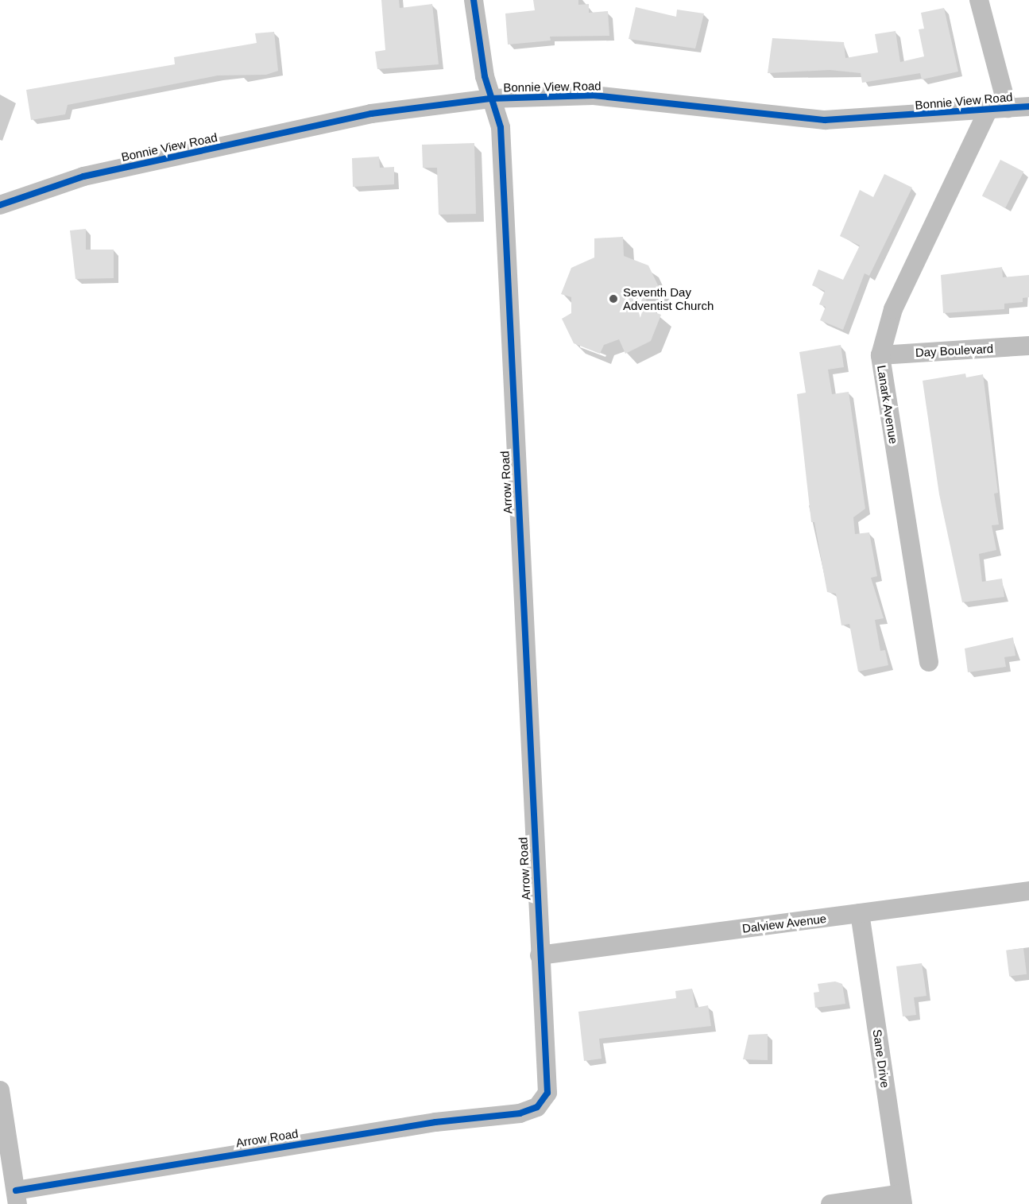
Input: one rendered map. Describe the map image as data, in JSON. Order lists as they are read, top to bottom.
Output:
{
  "streets": {
    "street": [
      "Bonnie View Road",
      "Day Boulevard",
      "Lanark Avenue",
      "Arrow Road",
      "Dalview Avenue",
      "Sane Drive"
    ]
  },
  "crossings": [
    ["Bonnie View Road", "Lanark Avenue"],
    ["Bonnie View Road", "Arrow Road"],
    ["Day Boulevard", "Lanark Avenue"],
    ["Arrow Road", "Dalview Avenue"],
    ["Dalview Avenue", "Sane Drive"]
  ],
  "places": ["Seventh Day Adventist Church"]
}
